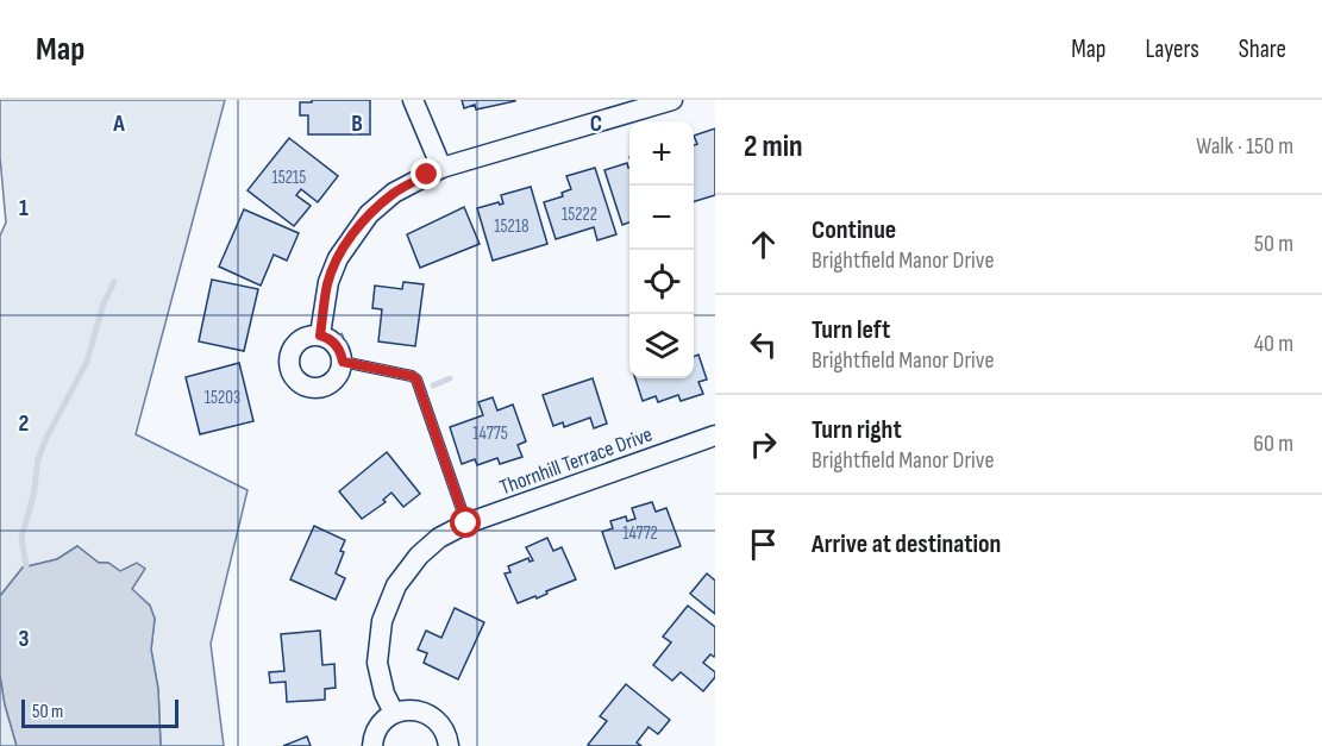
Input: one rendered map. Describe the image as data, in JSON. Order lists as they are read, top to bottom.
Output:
{
  "streets": {
    "street": ["Thornhill Terrace Drive"]
  },
  "house_numbers": [
    "15215",
    "15222",
    "15218",
    "15203",
    "14775",
    "14772"
  ],
  "scale_bar": "50 m",
  "page": {
    "header": "Map",
    "nav": ["Map", "Layers", "Share"],
    "heading": ["2 min", "Walk · 150 m"],
    "map_buttons": ["+", "−"],
    "list": [
      ["Continue", "Brightfield Manor Drive", "50 m"],
      ["Turn left", "Brightfield Manor Drive", "40 m"],
      ["Turn right", "Brightfield Manor Drive", "60 m"],
      "Arrive at destination"
    ],
    "scale": "50 m"
  },
  "grid": {
    "columns": ["A", "B", "C"],
    "rows": ["1", "2", "3"]
  }
}
